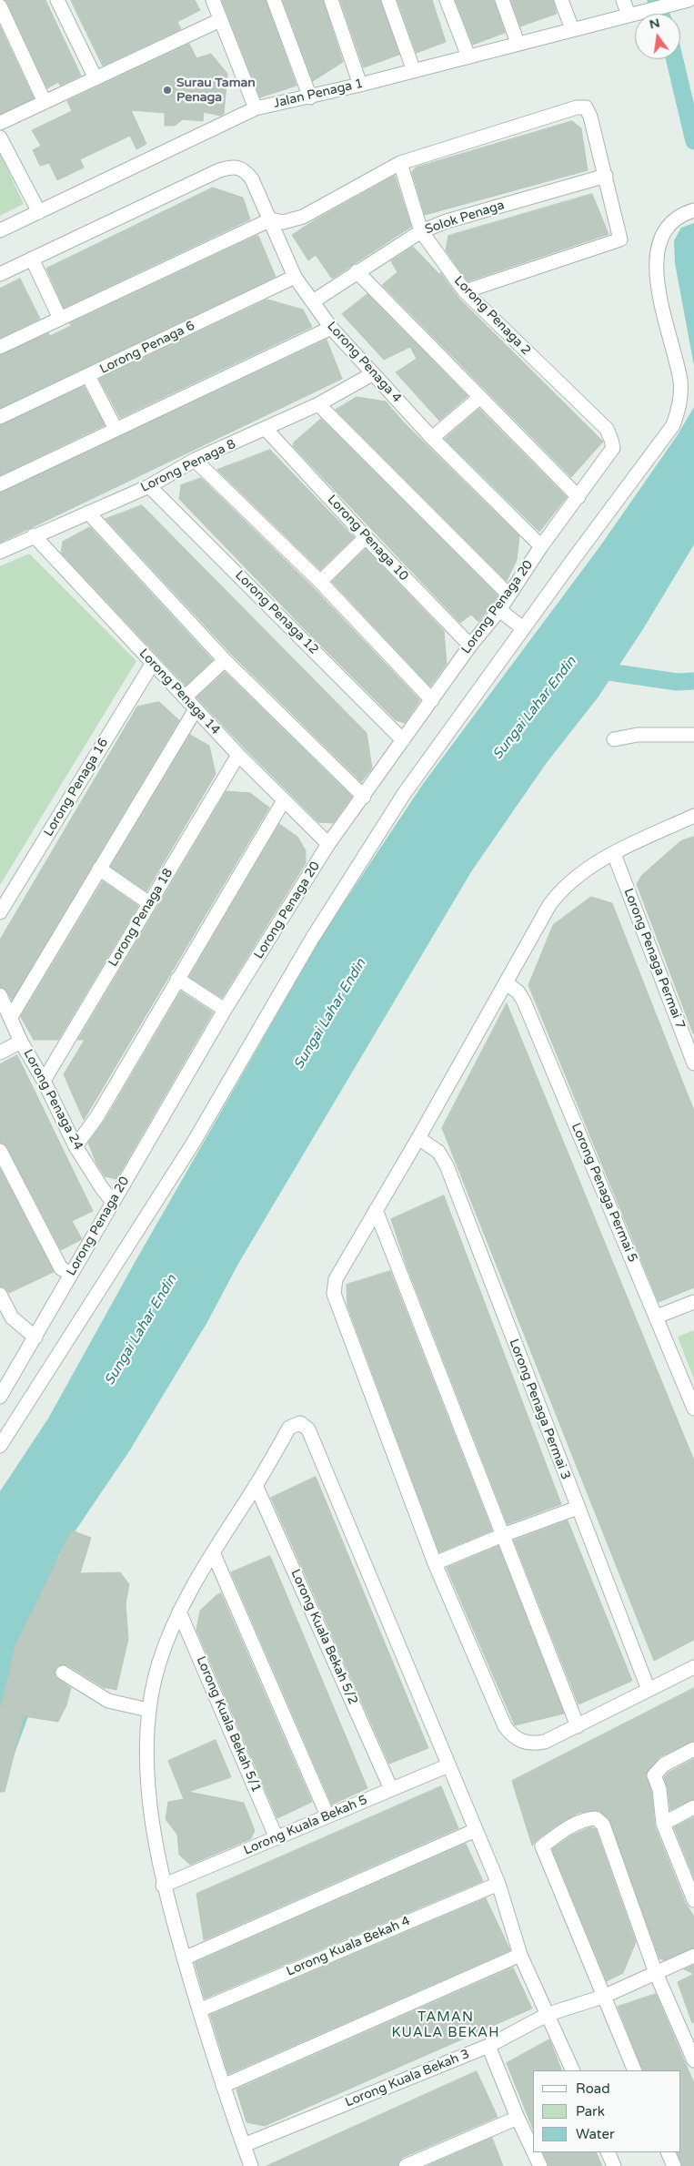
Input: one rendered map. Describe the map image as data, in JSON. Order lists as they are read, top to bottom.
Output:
{
  "streets": {
    "street": [
      "Jalan Penaga 1",
      "Solok Penaga",
      "Lorong Penaga 2",
      "Lorong Penaga 6",
      "Lorong Penaga 4",
      "Lorong Penaga 8",
      "Lorong Penaga 10",
      "Lorong Penaga 20",
      "Lorong Penaga 12",
      "Lorong Penaga 14",
      "Lorong Penaga 16",
      "Lorong Penaga 18",
      "Lorong Penaga Permai 7",
      "Lorong Penaga 24",
      "Lorong Penaga Permai 5",
      "Lorong Penaga Permai 3",
      "Lorong Kuala Bekah 5/2",
      "Lorong Kuala Bekah 5/1",
      "Lorong Kuala Bekah 5",
      "Lorong Kuala Bekah 4",
      "Lorong Kuala Bekah 3"
    ]
  },
  "crossings": [
    ["Solok Penaga", "Lorong Penaga 2"],
    ["Solok Penaga", "Lorong Penaga 4"],
    ["Lorong Penaga 2", "Lorong Penaga 20"],
    ["Lorong Penaga 6", "Lorong Penaga 4"],
    ["Lorong Penaga 4", "Lorong Penaga 8"],
    ["Lorong Penaga 4", "Lorong Penaga 20"],
    ["Lorong Penaga 8", "Lorong Penaga 10"],
    ["Lorong Penaga 8", "Lorong Penaga 12"],
    ["Lorong Penaga 8", "Lorong Penaga 14"],
    ["Lorong Penaga 10", "Lorong Penaga 20"],
    ["Lorong Penaga 20", "Lorong Penaga 12"],
    ["Lorong Penaga 20", "Lorong Penaga 14"],
    ["Lorong Penaga 20", "Lorong Penaga 24"],
    ["Lorong Penaga 14", "Lorong Penaga 16"],
    ["Lorong Penaga 14", "Lorong Penaga 18"],
    ["Lorong Penaga 18", "Lorong Penaga 24"],
    ["Lorong Kuala Bekah 5/2", "Lorong Kuala Bekah 5"],
    ["Lorong Kuala Bekah 5/1", "Lorong Kuala Bekah 5"]
  ],
  "districts": ["TAMAN KUALA BEKAH"],
  "water": ["Sungai Lahar Endin"],
  "places": ["Surau Taman Penaga"],
  "legend": ["Road", "Park", "Water"],
  "north": "top"
}
